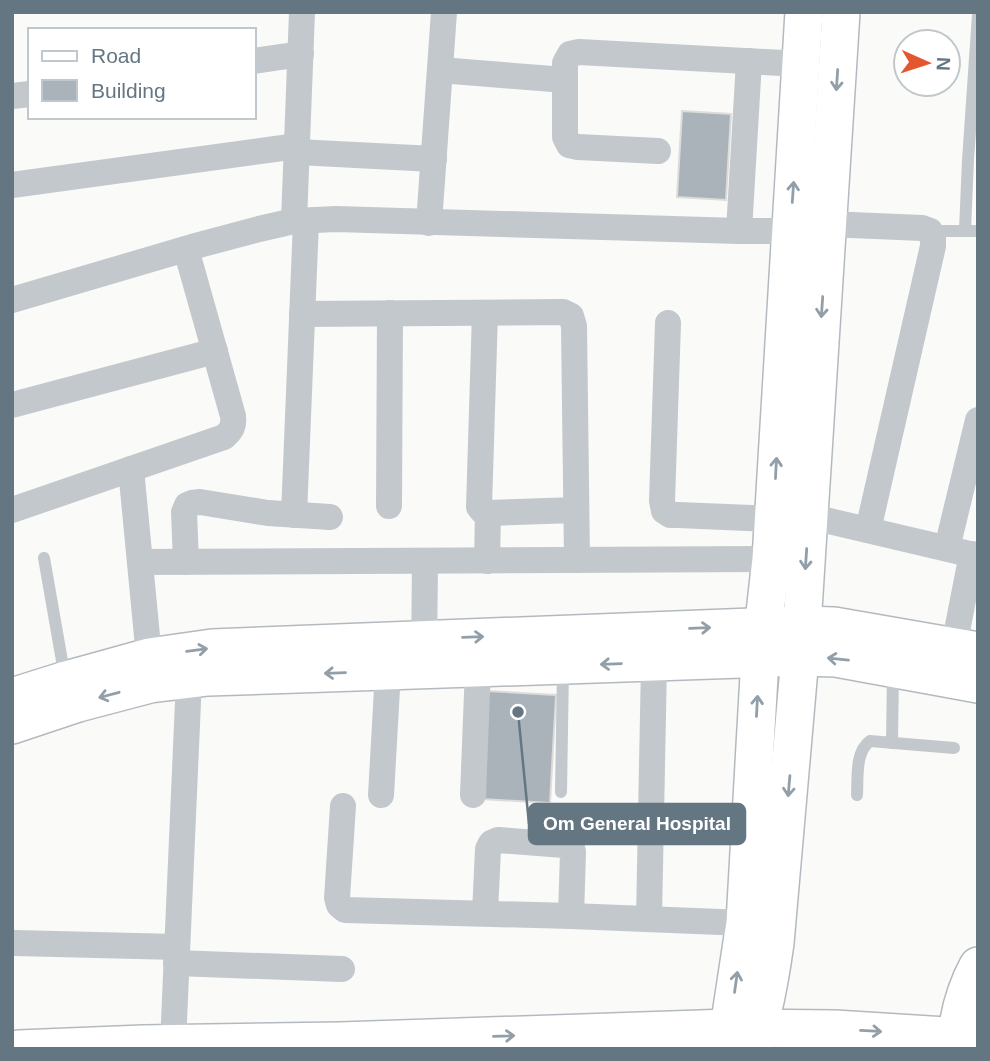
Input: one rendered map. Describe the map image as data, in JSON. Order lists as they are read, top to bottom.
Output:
{
  "places": ["Om General Hospital"],
  "legend": ["Road", "Building"],
  "north": "right"
}
